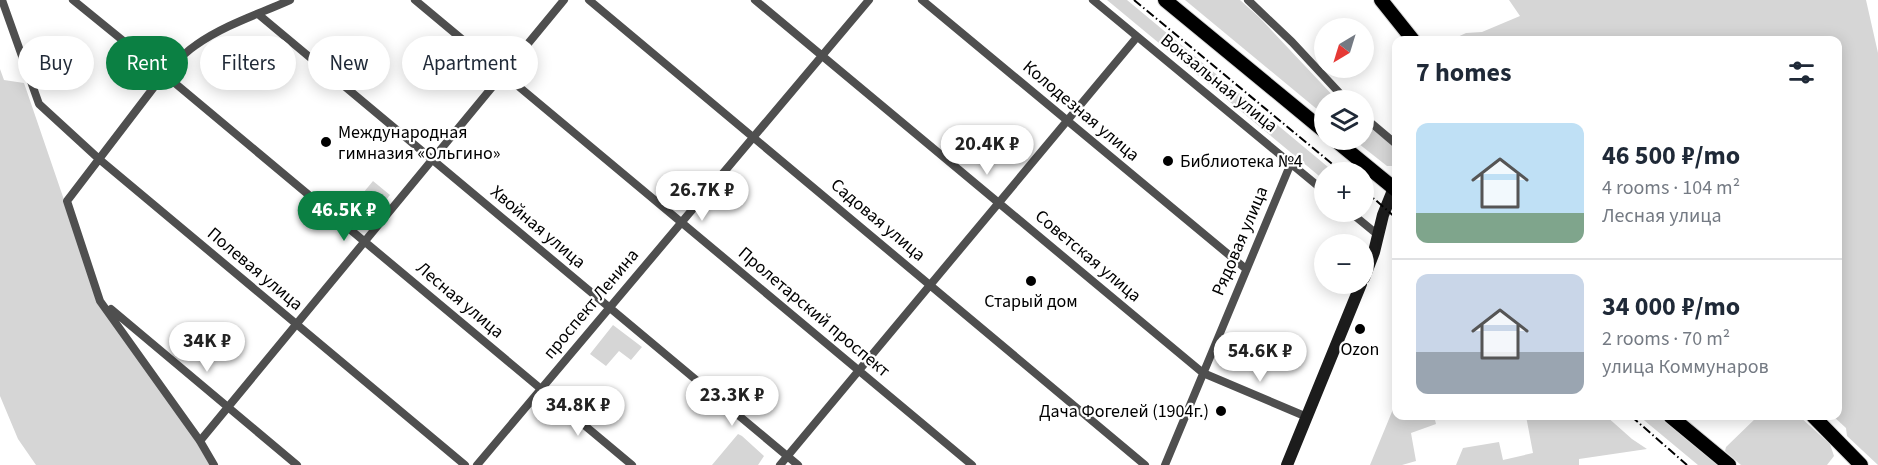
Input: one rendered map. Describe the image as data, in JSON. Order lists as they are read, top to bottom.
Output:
{
  "streets": {
    "street": [
      "Вокзальная улица",
      "Колодезная улица",
      "Садовая улица",
      "Хвойная улица",
      "Рядовая улица",
      "Советская улица",
      "Полевая улица",
      "Лесная улица",
      "проспект Ленина",
      "Пролетарский проспект"
    ]
  },
  "crossings": [
    ["Вокзальная улица", "Рядовая улица"],
    ["Колодезная улица", "Рядовая улица"],
    ["Садовая улица", "проспект Ленина"],
    ["Хвойная улица", "проспект Ленина"],
    ["Рядовая улица", "Советская улица"],
    ["Советская улица", "проспект Ленина"],
    ["Лесная улица", "проспект Ленина"],
    ["проспект Ленина", "Пролетарский проспект"]
  ],
  "places": [
    "Международная гимназия «Ольгино»",
    "Библиотека №4",
    "Старый дом",
    "Ozon",
    "Дача Фогелей (1904г.)"
  ],
  "north": "bottom left",
  "page": {
    "map_buttons": ["+", "−"],
    "chip": [
      "Buy",
      "Rent",
      "Filters",
      "New",
      "Apartment"
    ],
    "heading": "7 homes",
    "list": [
      {
        "name": "46 500 ₽/mo",
        "note": "4 rooms · 104 m² · Лесная улица"
      },
      {
        "name": "34 000 ₽/mo",
        "note": "2 rooms · 70 m² · улица Коммунаров"
      }
    ],
    "price": [
      "20.4K ₽",
      "26.7K ₽",
      "46.5K ₽",
      "34K ₽",
      "54.6K ₽",
      "23.3K ₽",
      "34.8K ₽"
    ]
  }
}
